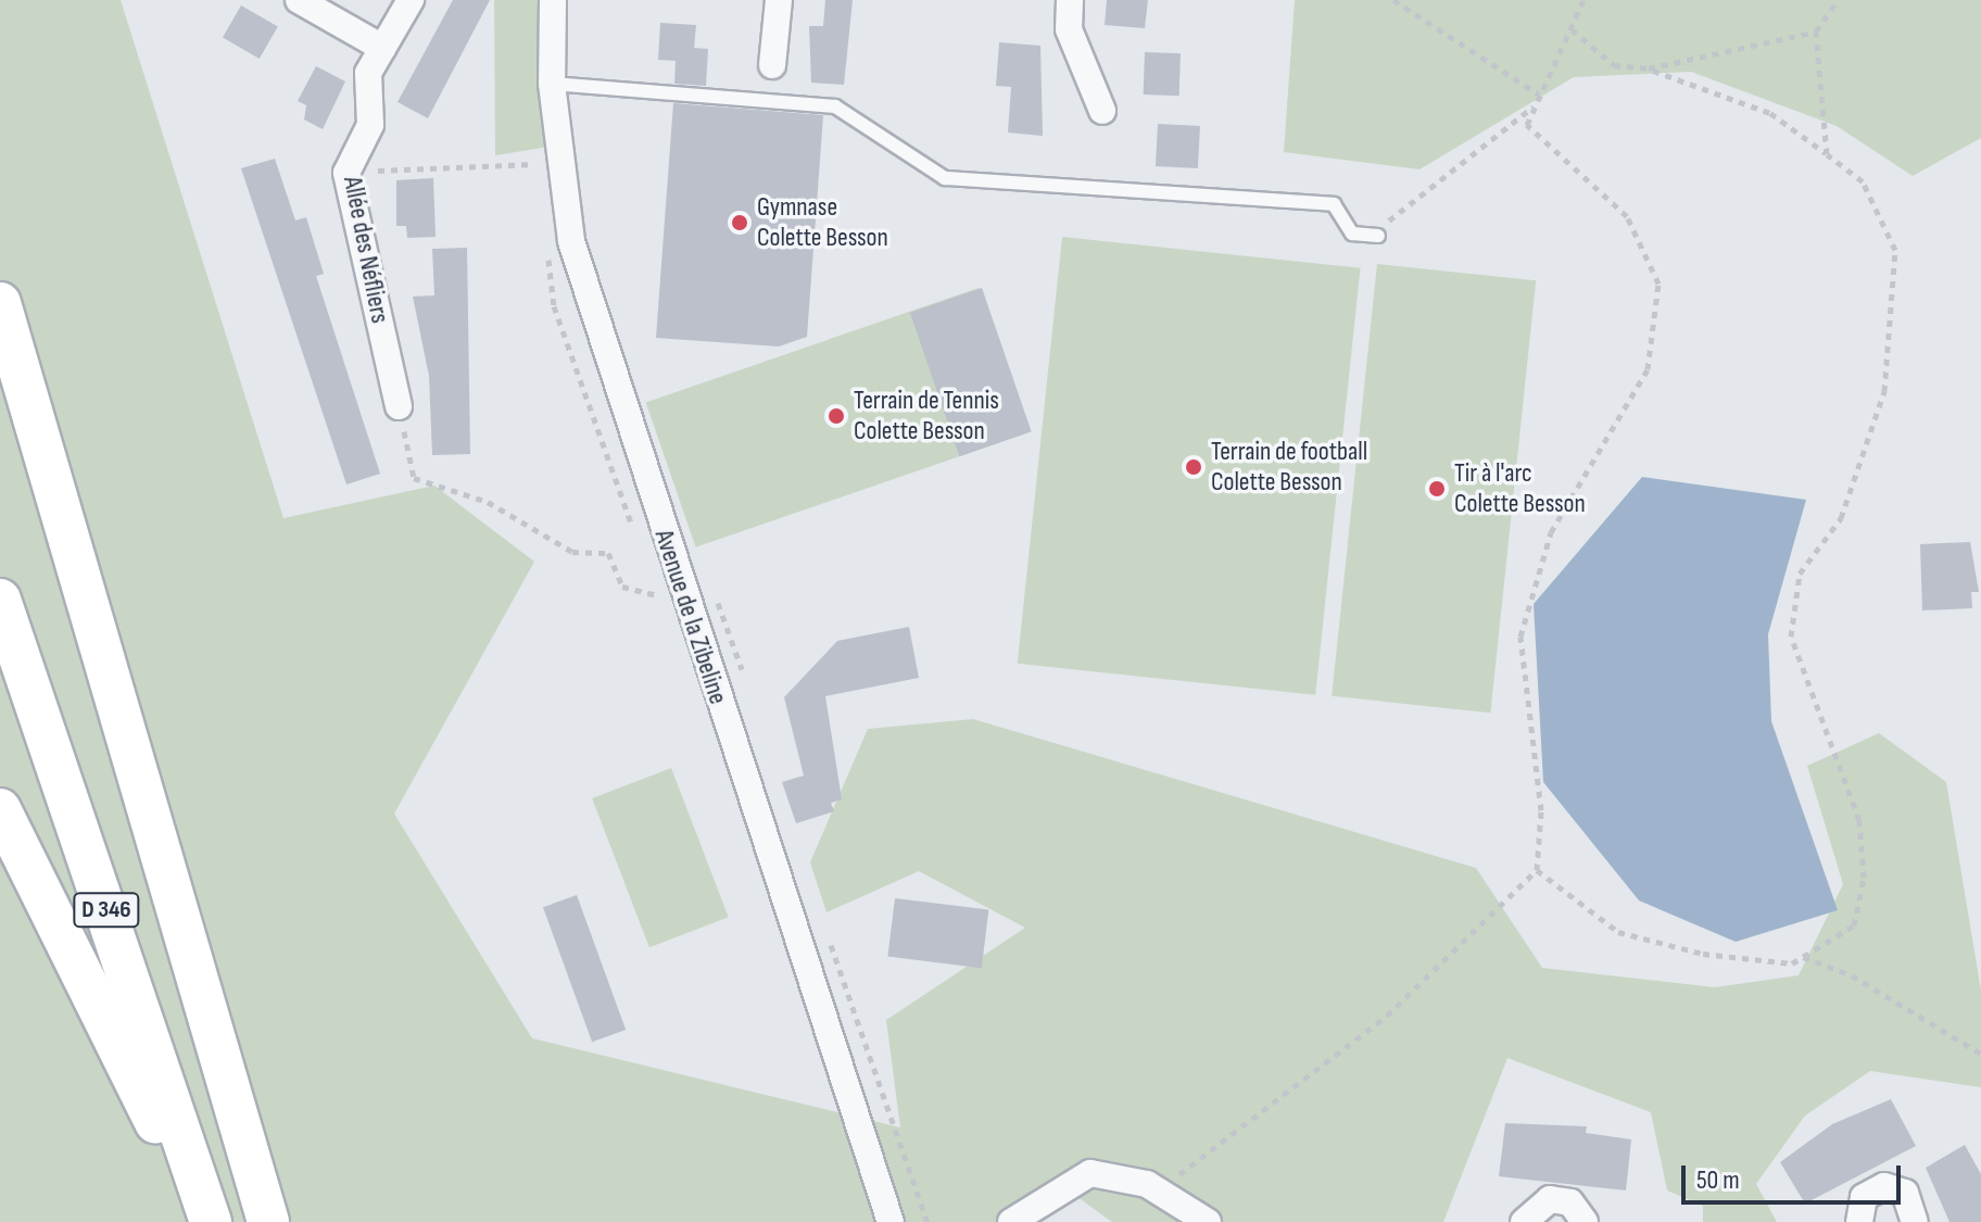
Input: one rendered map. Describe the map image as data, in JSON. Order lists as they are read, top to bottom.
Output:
{
  "streets": {
    "main road": ["D 346"],
    "street": ["Allée des Néfliers", "Avenue de la Zibeline"]
  },
  "places": [
    "Gymnase Colette Besson",
    "Terrain de Tennis Colette Besson",
    "Terrain de football Colette Besson",
    "Tir à l'arc Colette Besson"
  ],
  "scale_bar": "50 m"
}
